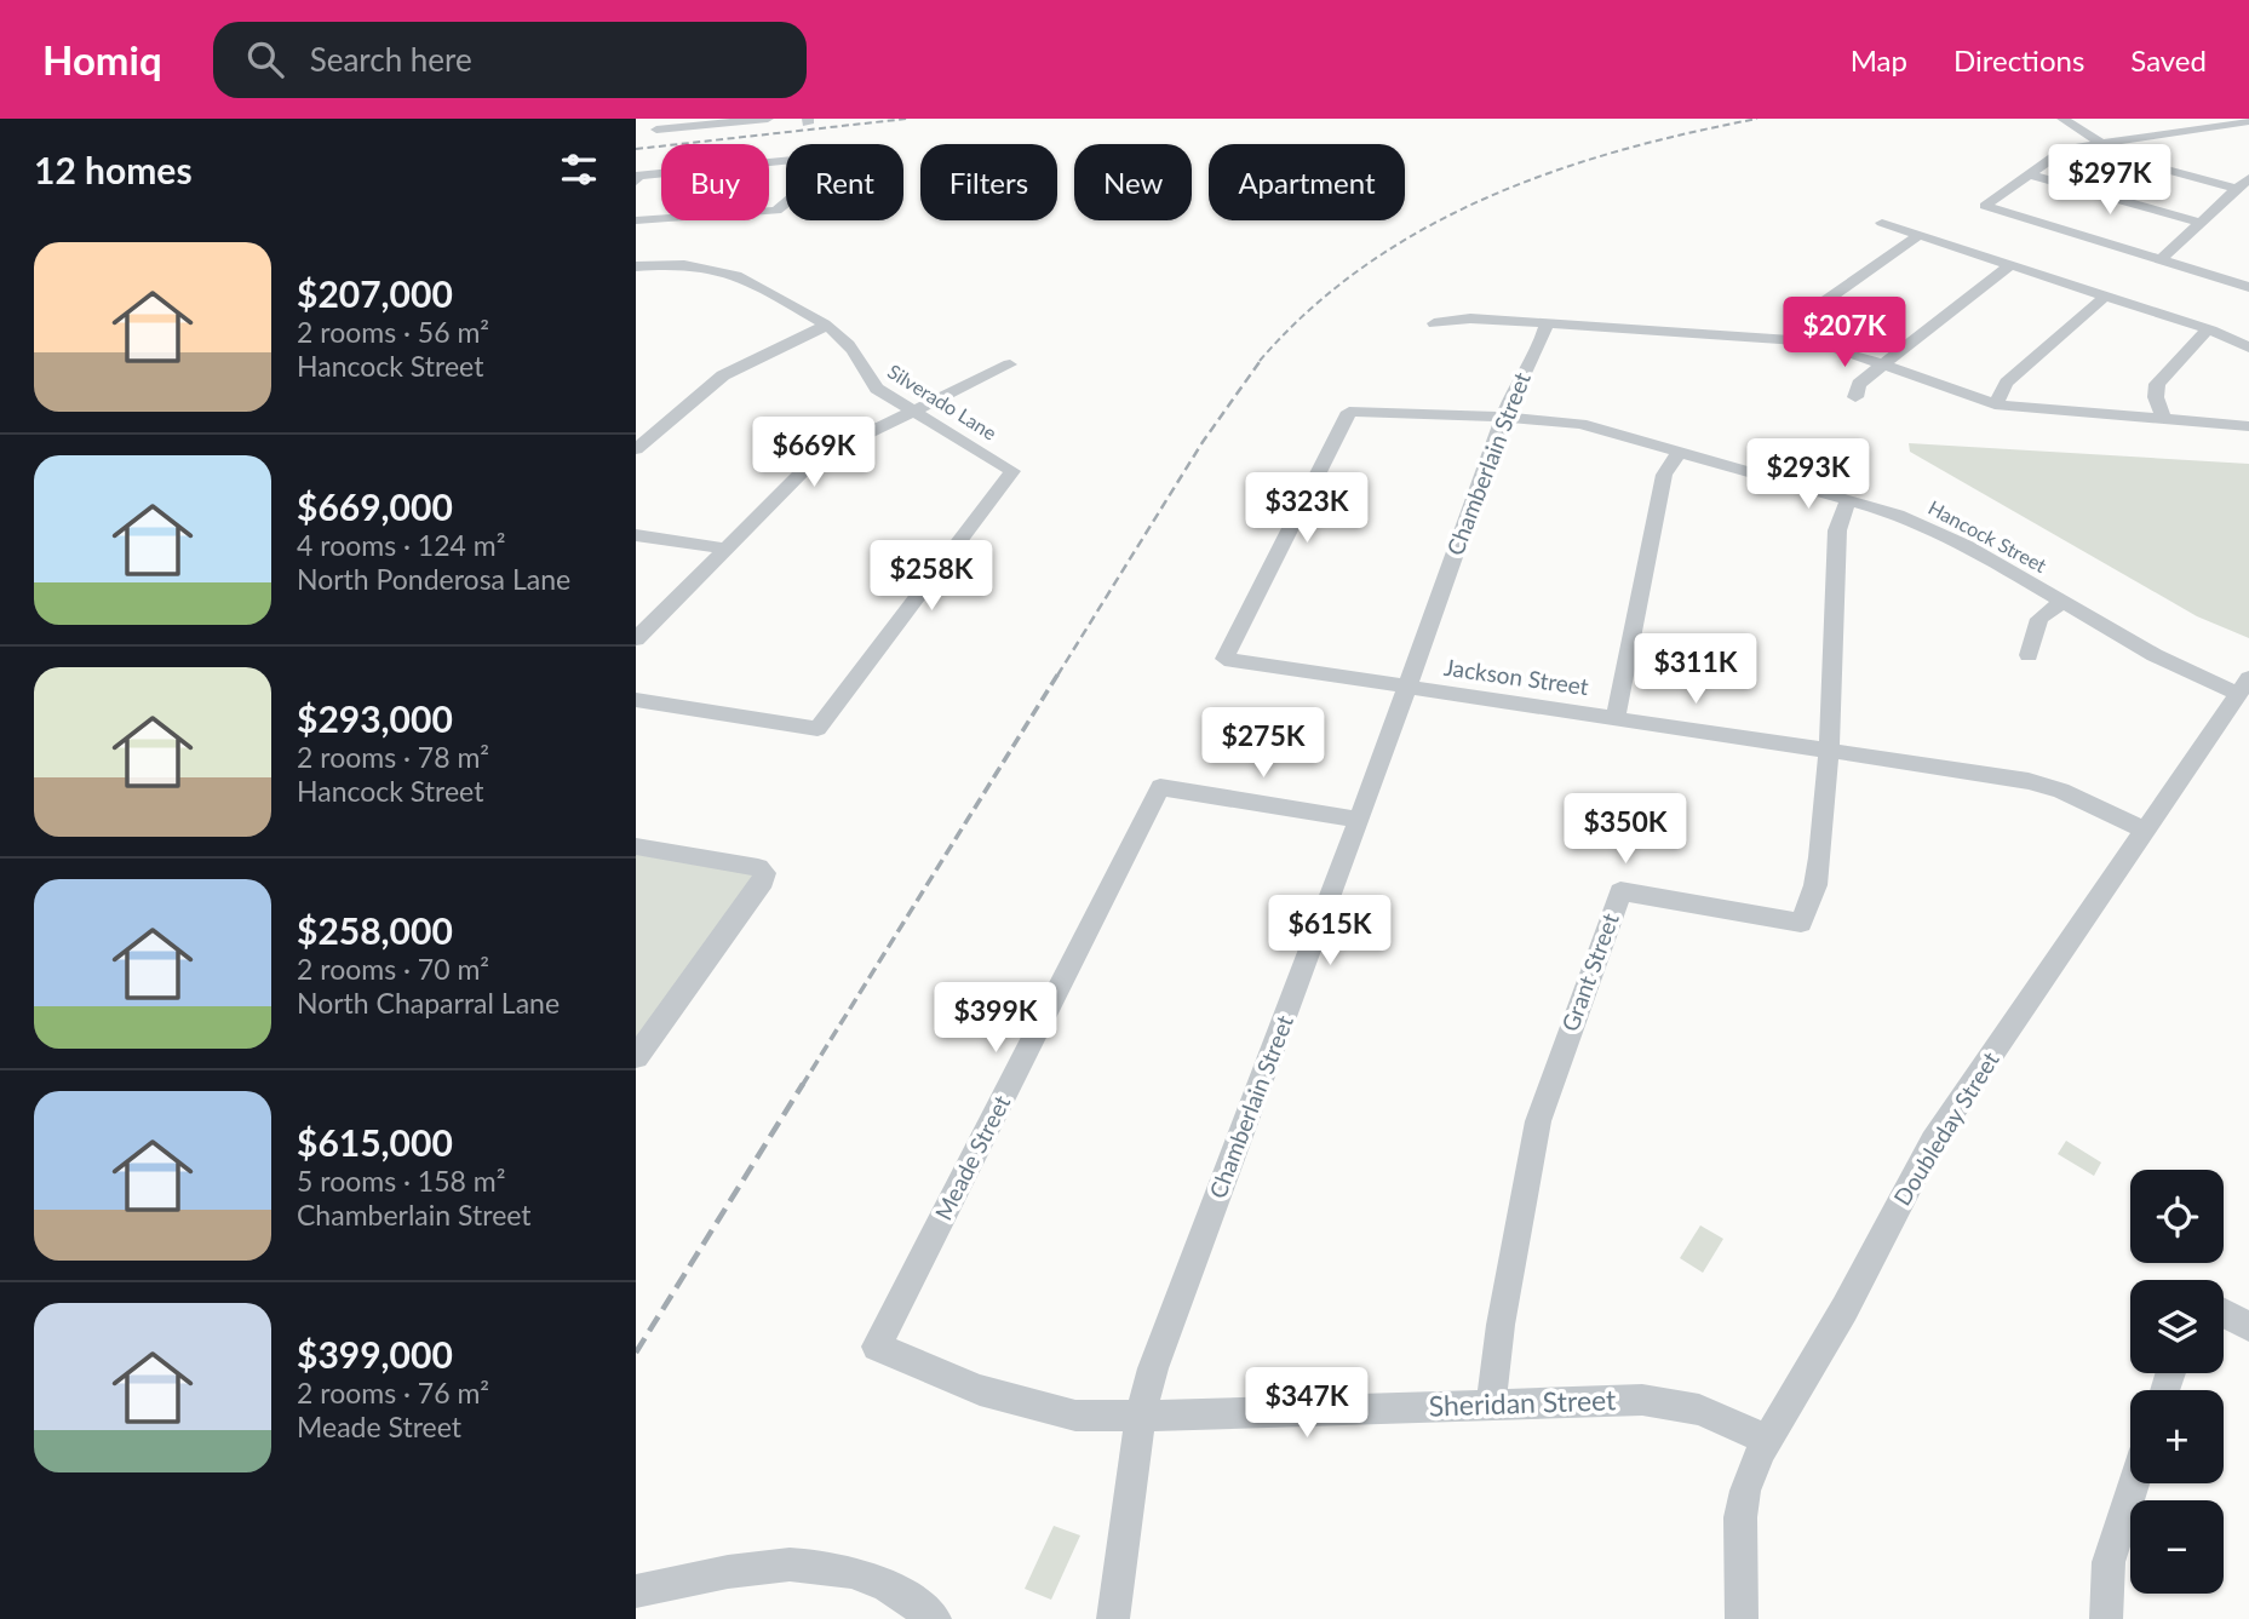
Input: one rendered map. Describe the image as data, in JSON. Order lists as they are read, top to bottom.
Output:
{
  "streets": {
    "street": [
      "Silverado Lane",
      "Chamberlain Street",
      "Hancock Street",
      "Jackson Street",
      "Grant Street",
      "Doubleday Street",
      "Meade Street",
      "Sheridan Street"
    ]
  },
  "crossings": [
    ["Chamberlain Street", "Hancock Street"],
    ["Chamberlain Street", "Jackson Street"],
    ["Chamberlain Street", "Meade Street"],
    ["Chamberlain Street", "Sheridan Street"],
    ["Hancock Street", "Jackson Street"],
    ["Hancock Street", "Grant Street"],
    ["Hancock Street", "Doubleday Street"],
    ["Jackson Street", "Grant Street"],
    ["Jackson Street", "Doubleday Street"],
    ["Grant Street", "Sheridan Street"],
    ["Doubleday Street", "Sheridan Street"],
    ["Meade Street", "Sheridan Street"]
  ],
  "page": {
    "header": "Homiq",
    "search": "Search here",
    "nav": ["Map", "Directions", "Saved"],
    "heading": "12 homes",
    "price": [
      "$297K",
      "$207K",
      "$669K",
      "$293K",
      "$323K",
      "$258K",
      "$311K",
      "$275K",
      "$350K",
      "$615K",
      "$399K",
      "$347K"
    ],
    "chip": [
      "Buy",
      "Rent",
      "Filters",
      "New",
      "Apartment"
    ],
    "list": [
      {
        "name": "$207,000",
        "note": "2 rooms · 56 m² · Hancock Street"
      },
      {
        "name": "$669,000",
        "note": "4 rooms · 124 m² · North Ponderosa Lane"
      },
      {
        "name": "$293,000",
        "note": "2 rooms · 78 m² · Hancock Street"
      },
      {
        "name": "$258,000",
        "note": "2 rooms · 70 m² · North Chaparral Lane"
      },
      {
        "name": "$615,000",
        "note": "5 rooms · 158 m² · Chamberlain Street"
      },
      {
        "name": "$399,000",
        "note": "2 rooms · 76 m² · Meade Street"
      }
    ],
    "map_buttons": ["+", "−"]
  }
}
